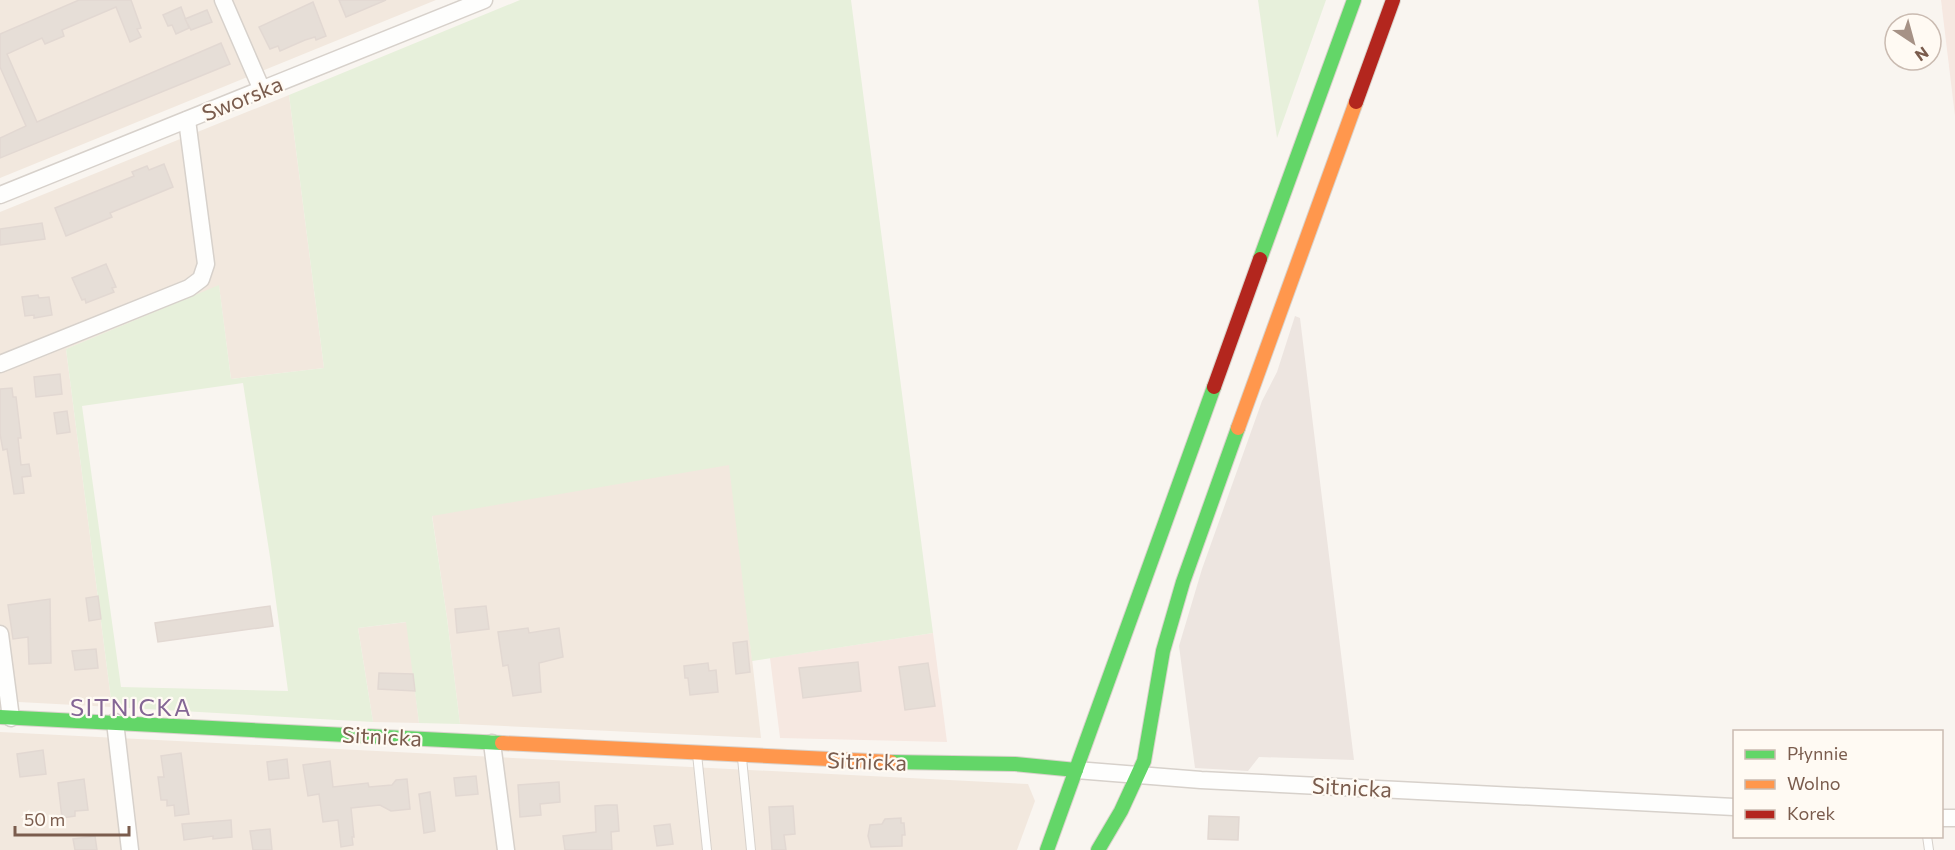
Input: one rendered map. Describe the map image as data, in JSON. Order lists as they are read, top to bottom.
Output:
{
  "streets": {
    "street": ["Sworska", "Sitnicka"]
  },
  "districts": ["SITNICKA"],
  "legend": ["Płynnie", "Wolno", "Korek"],
  "scale_bar": "50 m",
  "north": "bottom right"
}
